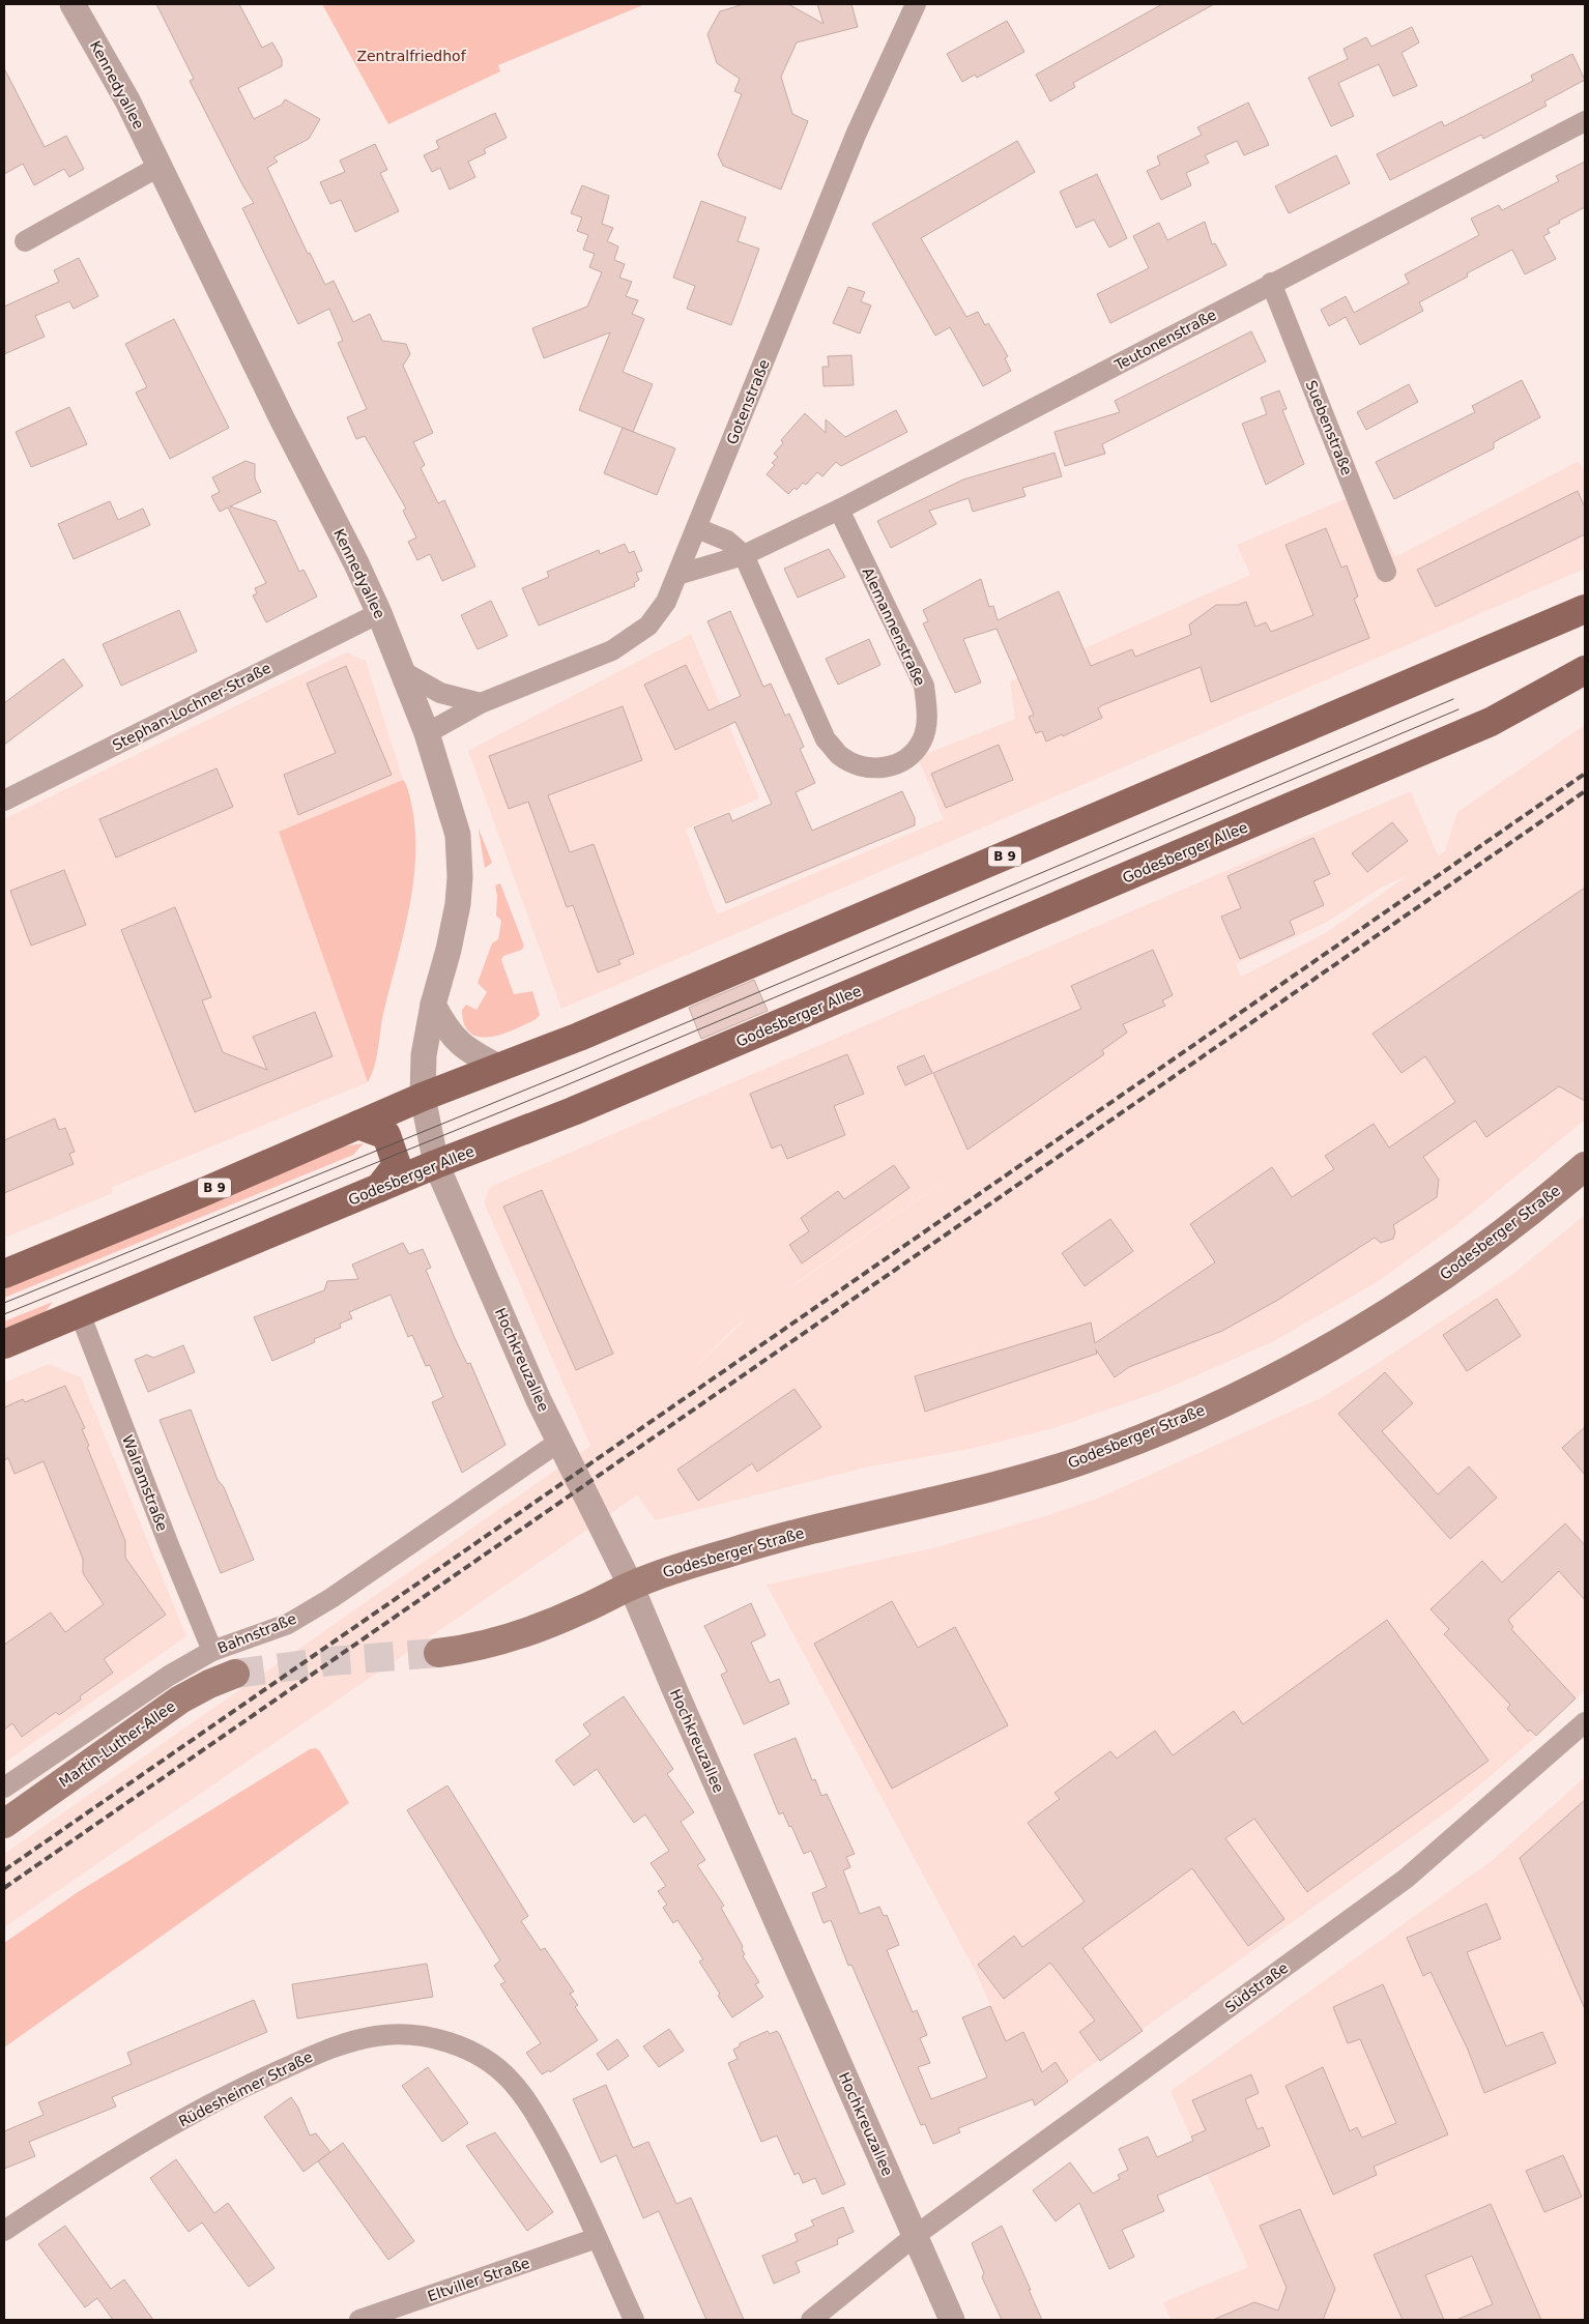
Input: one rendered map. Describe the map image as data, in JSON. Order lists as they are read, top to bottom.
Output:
{
  "streets": {
    "main road": [
      "Godesberger Allee",
      "B 9",
      "Godesberger Straße",
      "Martin-Luther-Allee"
    ],
    "street": [
      "Kennedyallee",
      "Teutonenstraße",
      "Gotenstraße",
      "Suebenstraße",
      "Alemannenstraße",
      "Stephan-Lochner-Straße",
      "Hochkreuzallee",
      "Walramstraße",
      "Bahnstraße",
      "Südstraße",
      "Rüdesheimer Straße",
      "Eltviller Straße"
    ]
  },
  "crossings": [
    ["Kennedyallee", "Gotenstraße"],
    ["Kennedyallee", "Stephan-Lochner-Straße"],
    ["Kennedyallee", "Godesberger Allee"],
    ["Kennedyallee", "B 9"],
    ["Kennedyallee", "Hochkreuzallee"],
    ["Teutonenstraße", "Gotenstraße"],
    ["Teutonenstraße", "Suebenstraße"],
    ["Teutonenstraße", "Alemannenstraße"],
    ["Godesberger Allee", "Hochkreuzallee"],
    ["Godesberger Allee", "Walramstraße"],
    ["Godesberger Straße", "Hochkreuzallee"],
    ["Hochkreuzallee", "Bahnstraße"],
    ["Hochkreuzallee", "Südstraße"],
    ["Walramstraße", "Bahnstraße"],
    ["Rüdesheimer Straße", "Eltviller Straße"]
  ],
  "parks": ["Zentralfriedhof"]
}
